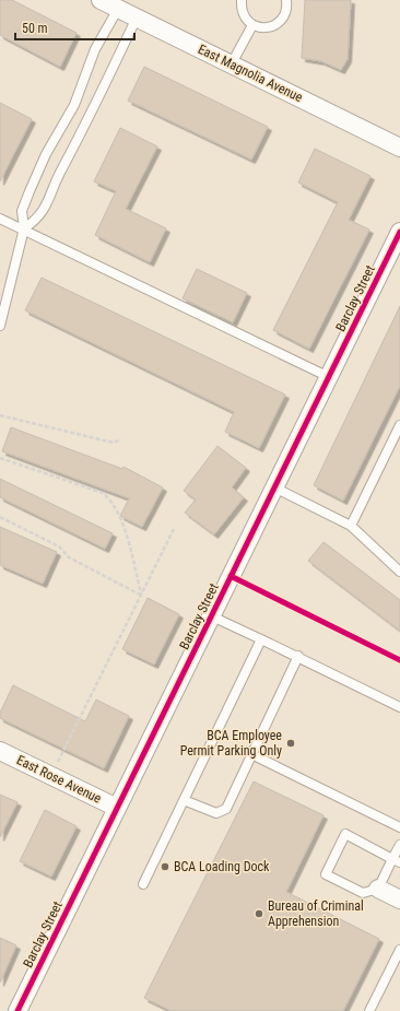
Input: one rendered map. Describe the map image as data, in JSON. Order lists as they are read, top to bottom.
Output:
{
  "streets": {
    "street": ["East Magnolia Avenue", "Barclay Street", "East Rose Avenue"]
  },
  "crossings": [
    ["Barclay Street", "East Rose Avenue"]
  ],
  "places": ["BCA Employee Permit Parking Only", "BCA Loading Dock", "Bureau of Criminal Apprehension"],
  "scale_bar": "50 m"
}
